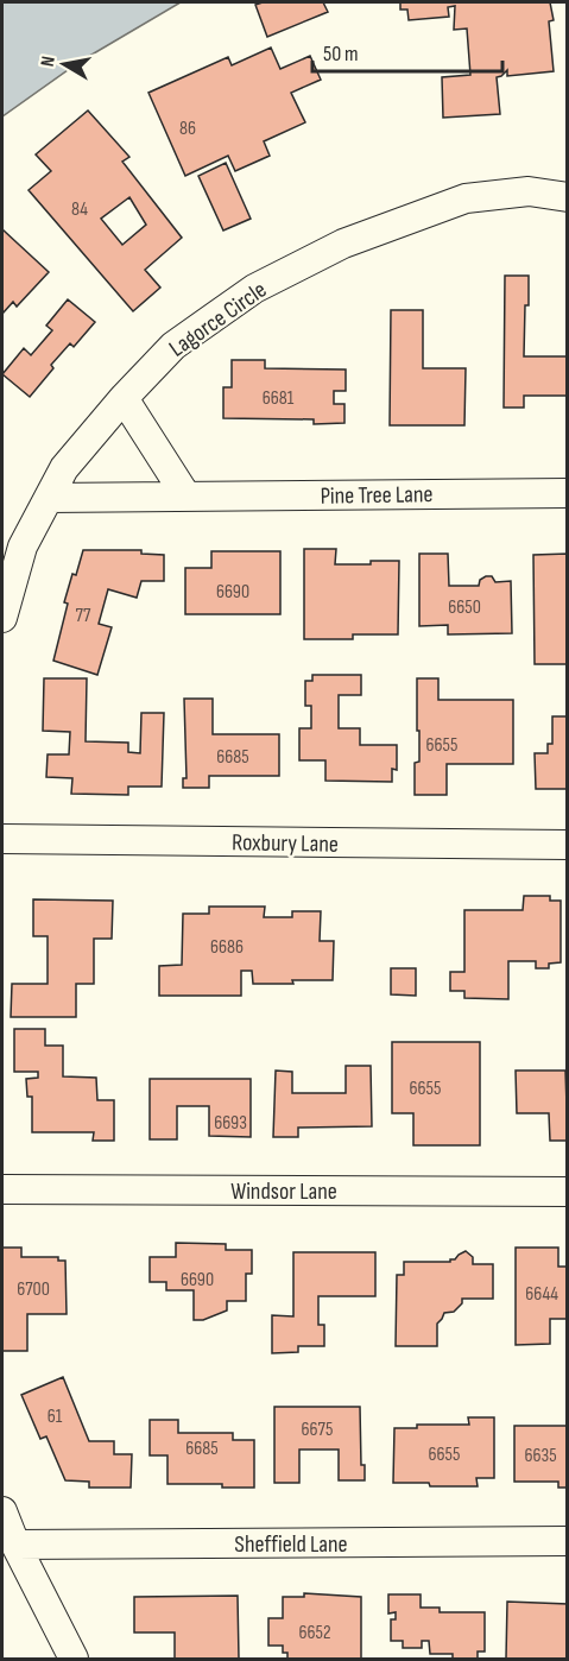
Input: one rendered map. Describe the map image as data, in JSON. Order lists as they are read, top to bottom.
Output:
{
  "streets": {
    "street": [
      "Lagorce Circle",
      "Pine Tree Lane",
      "Roxbury Lane",
      "Windsor Lane",
      "Sheffield Lane"
    ]
  },
  "crossings": [
    ["Lagorce Circle", "Pine Tree Lane"]
  ],
  "house_numbers": [
    "86",
    "84",
    "6681",
    "6690",
    "6650",
    "77",
    "6655",
    "6685",
    "6686",
    "6655",
    "6693",
    "6690",
    "6700",
    "6644",
    "61",
    "6675",
    "6685",
    "6655",
    "6635",
    "6652"
  ],
  "scale_bar": "50 m",
  "north": "left"
}
